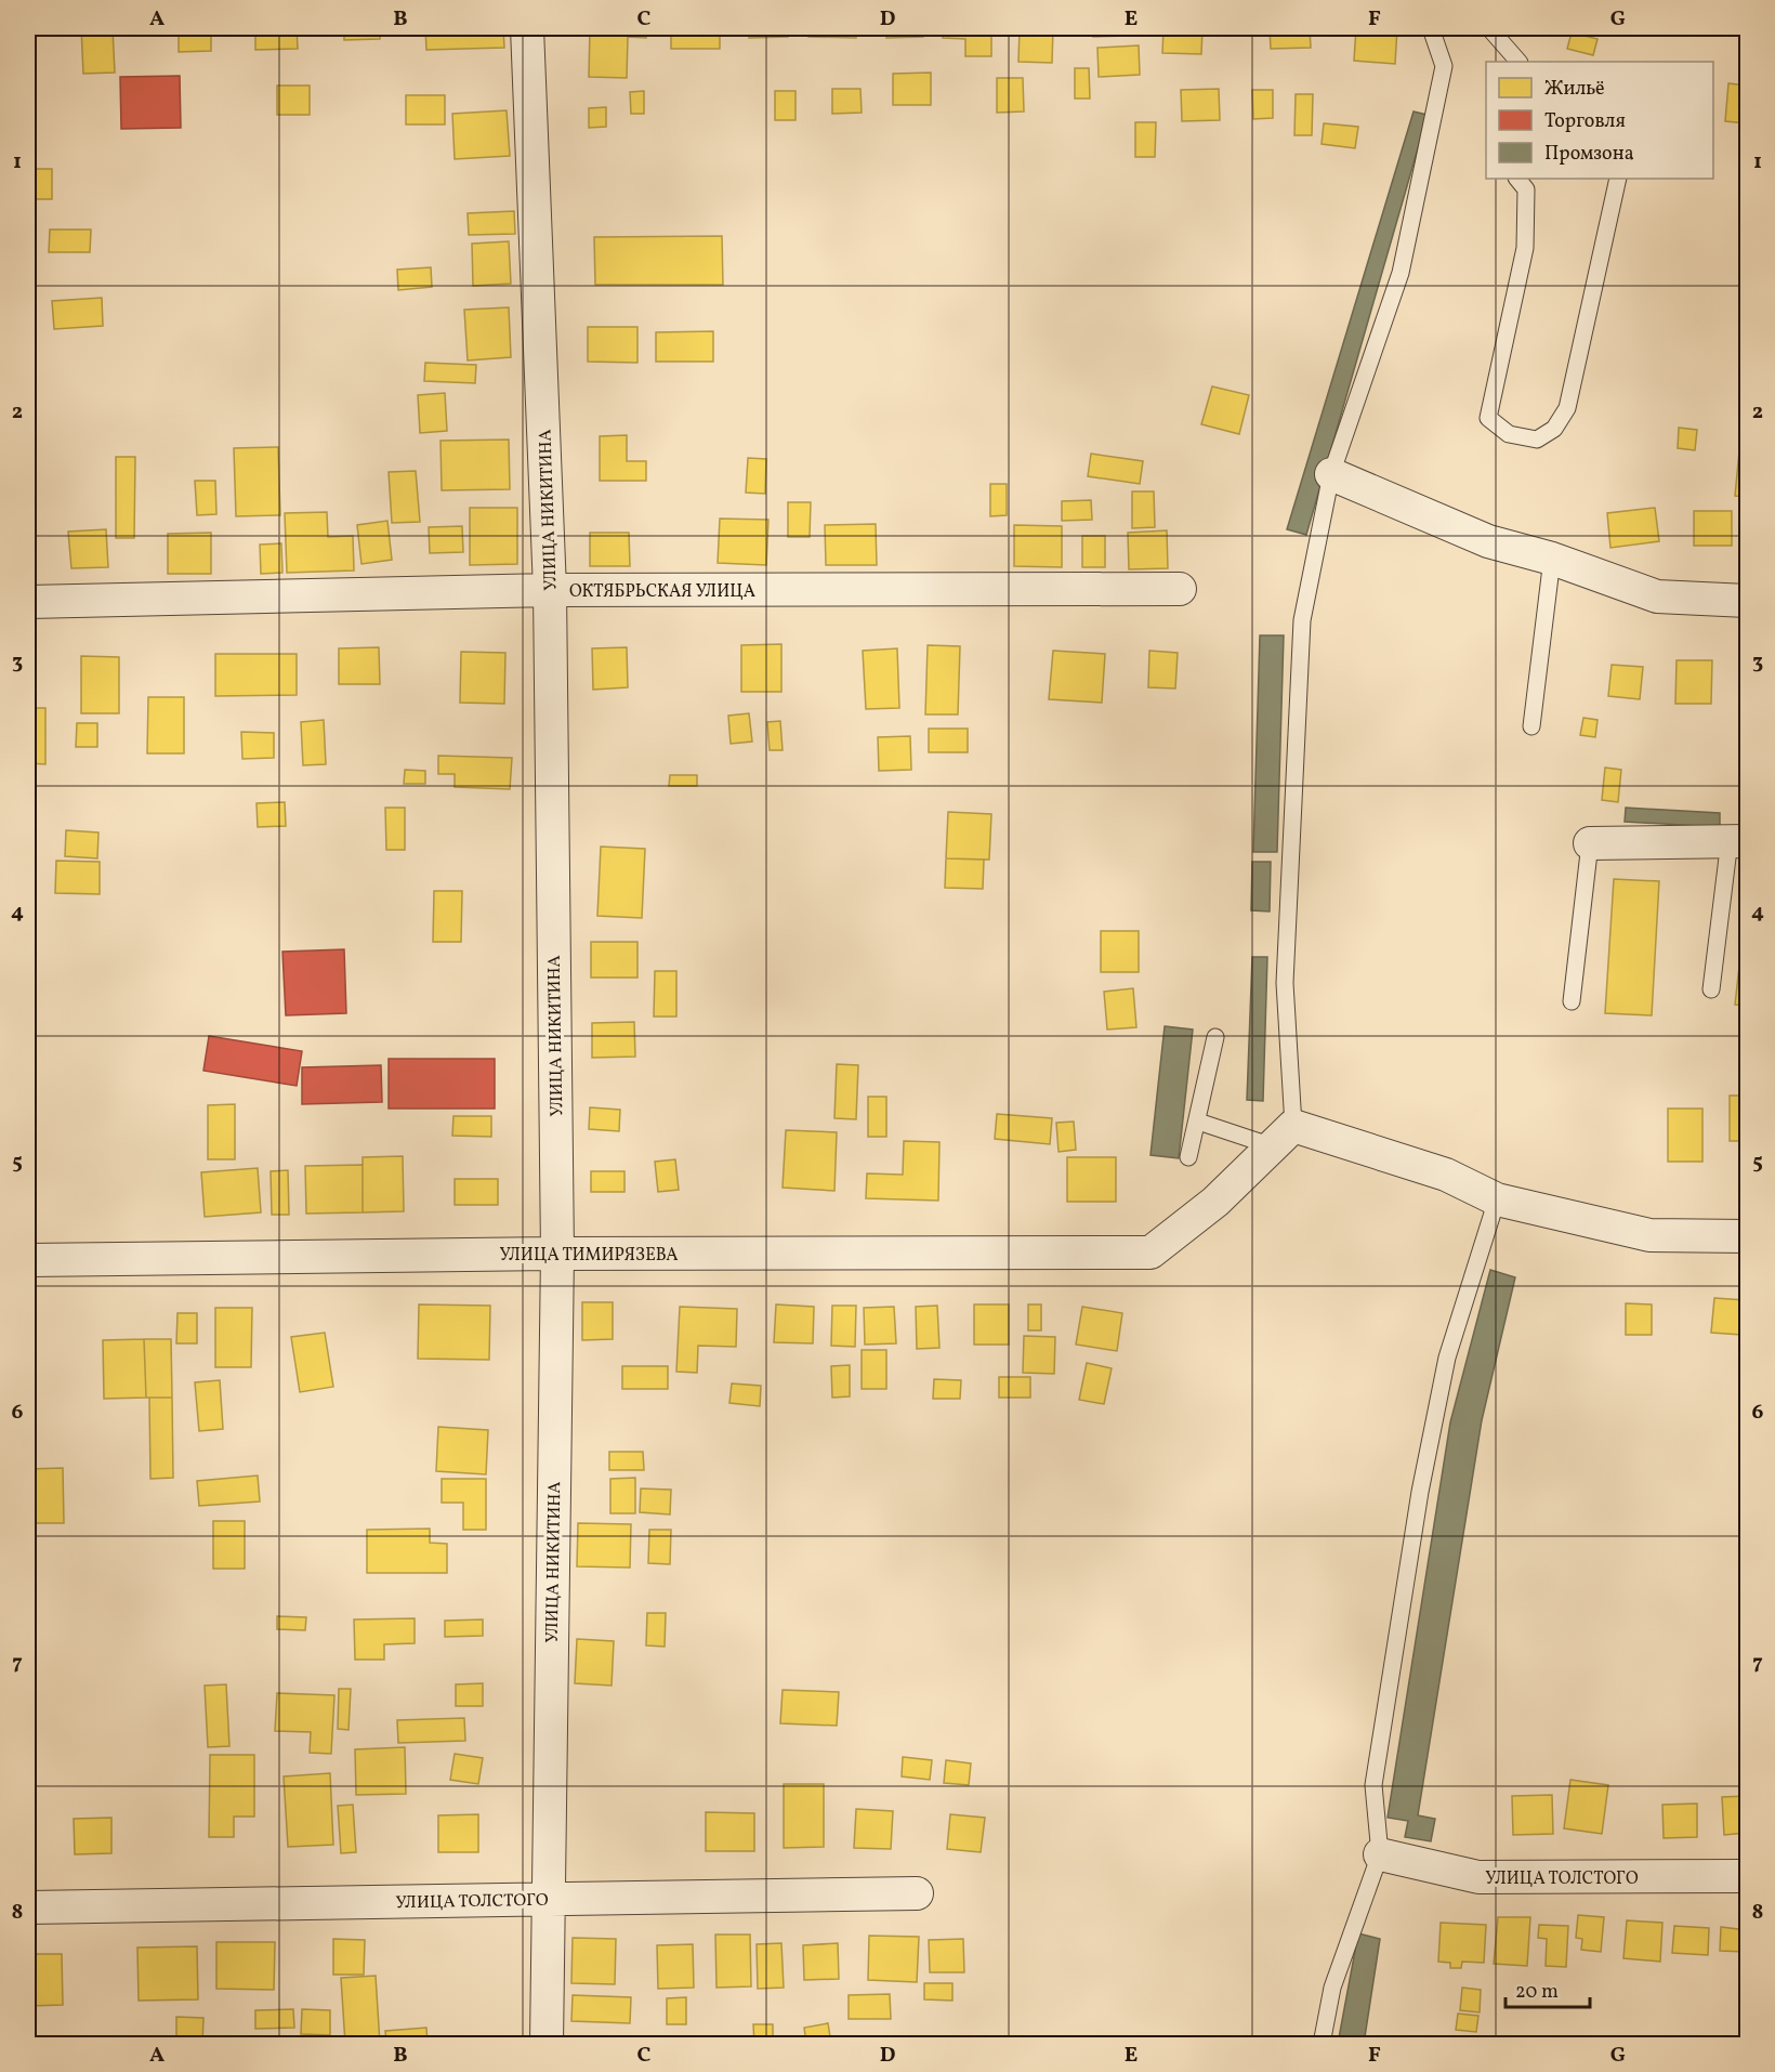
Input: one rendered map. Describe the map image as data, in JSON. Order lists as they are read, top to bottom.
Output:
{
  "streets": {
    "street": [
      "УЛИЦА НИКИТИНА",
      "ОКТЯБРЬСКАЯ УЛИЦА",
      "УЛИЦА ТИМИРЯЗЕВА",
      "УЛИЦА ТОЛСТОГО"
    ]
  },
  "crossings": [
    ["УЛИЦА НИКИТИНА", "ОКТЯБРЬСКАЯ УЛИЦА"],
    ["УЛИЦА НИКИТИНА", "УЛИЦА ТИМИРЯЗЕВА"],
    ["УЛИЦА НИКИТИНА", "УЛИЦА ТОЛСТОГО"]
  ],
  "legend": ["Жильё", "Торговля", "Промзона"],
  "scale_bar": "20 m",
  "grid": {
    "columns": [
      "A",
      "B",
      "C",
      "D",
      "E",
      "F",
      "G"
    ],
    "rows": [
      "1",
      "2",
      "3",
      "4",
      "5",
      "6",
      "7",
      "8"
    ]
  }
}
